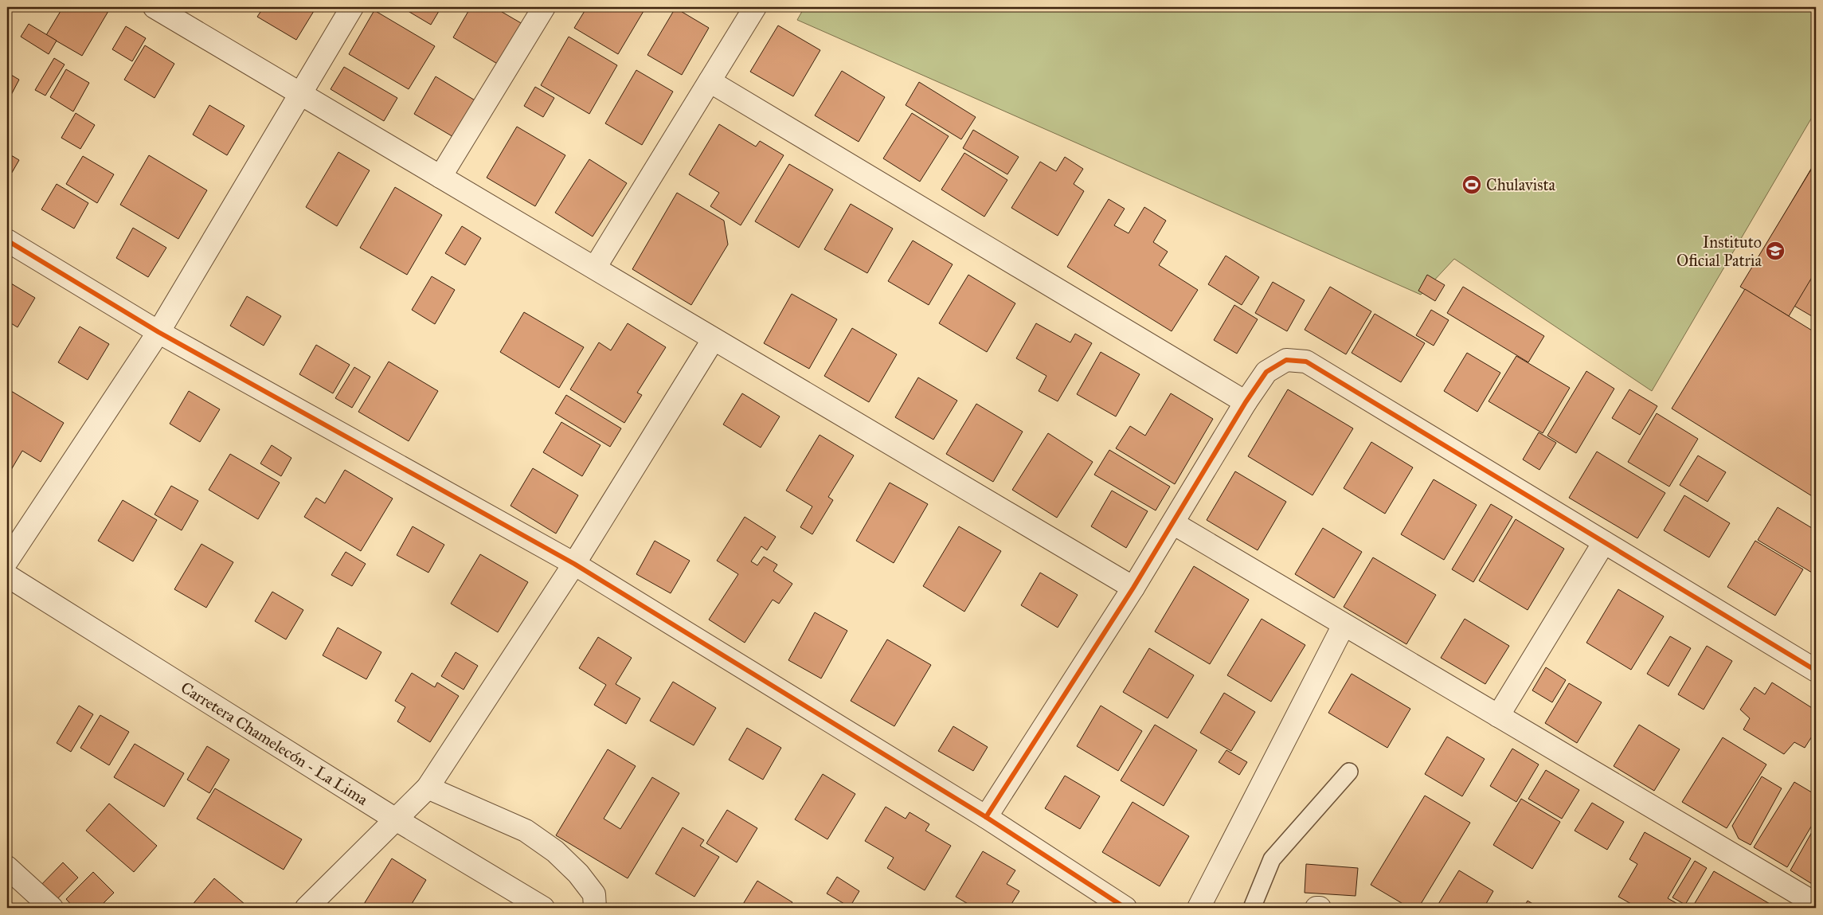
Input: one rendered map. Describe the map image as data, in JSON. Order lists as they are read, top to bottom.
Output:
{
  "streets": {
    "street": ["Carretera Chamelecón - La Lima"]
  },
  "places": {
    "sports": ["Chulavista"],
    "school or university": ["Instituto Oficial Patria"]
  }
}
